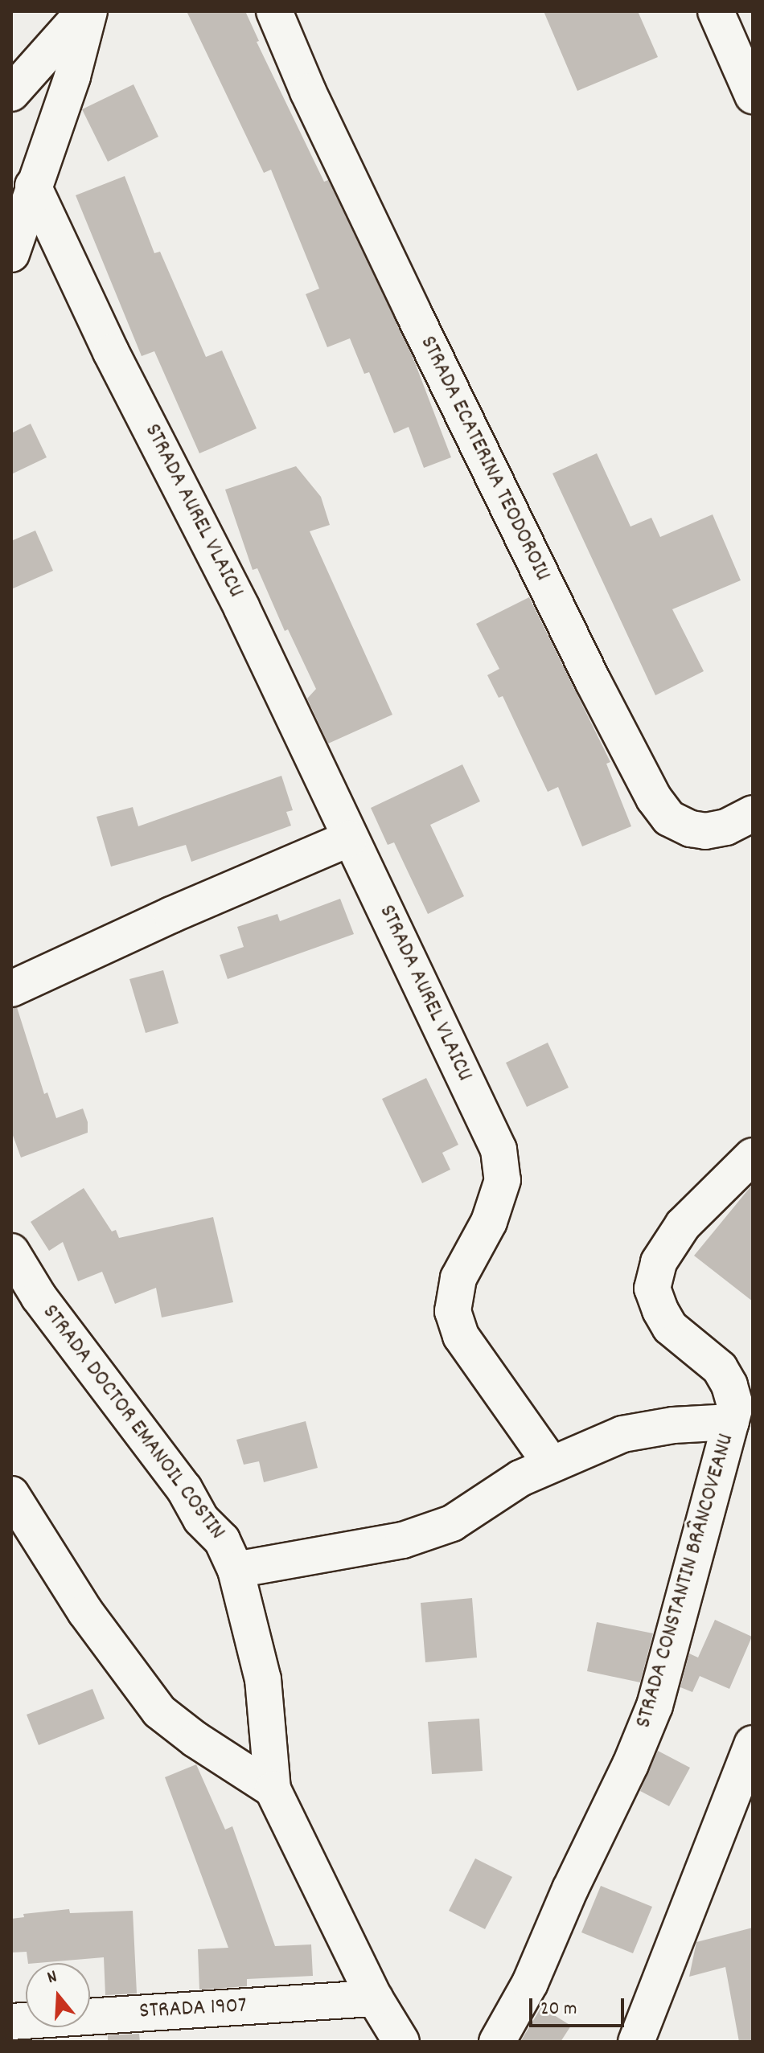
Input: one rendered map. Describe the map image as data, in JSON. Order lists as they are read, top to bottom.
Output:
{
  "streets": {
    "street": [
      "STRADA ECATERINA TEODOROIU",
      "STRADA AUREL VLAICU",
      "STRADA DOCTOR EMANOIL COSTIN",
      "STRADA CONSTANTIN BRÂNCOVEANU",
      "STRADA 1907"
    ]
  },
  "scale_bar": "20 m",
  "north": "top"
}
